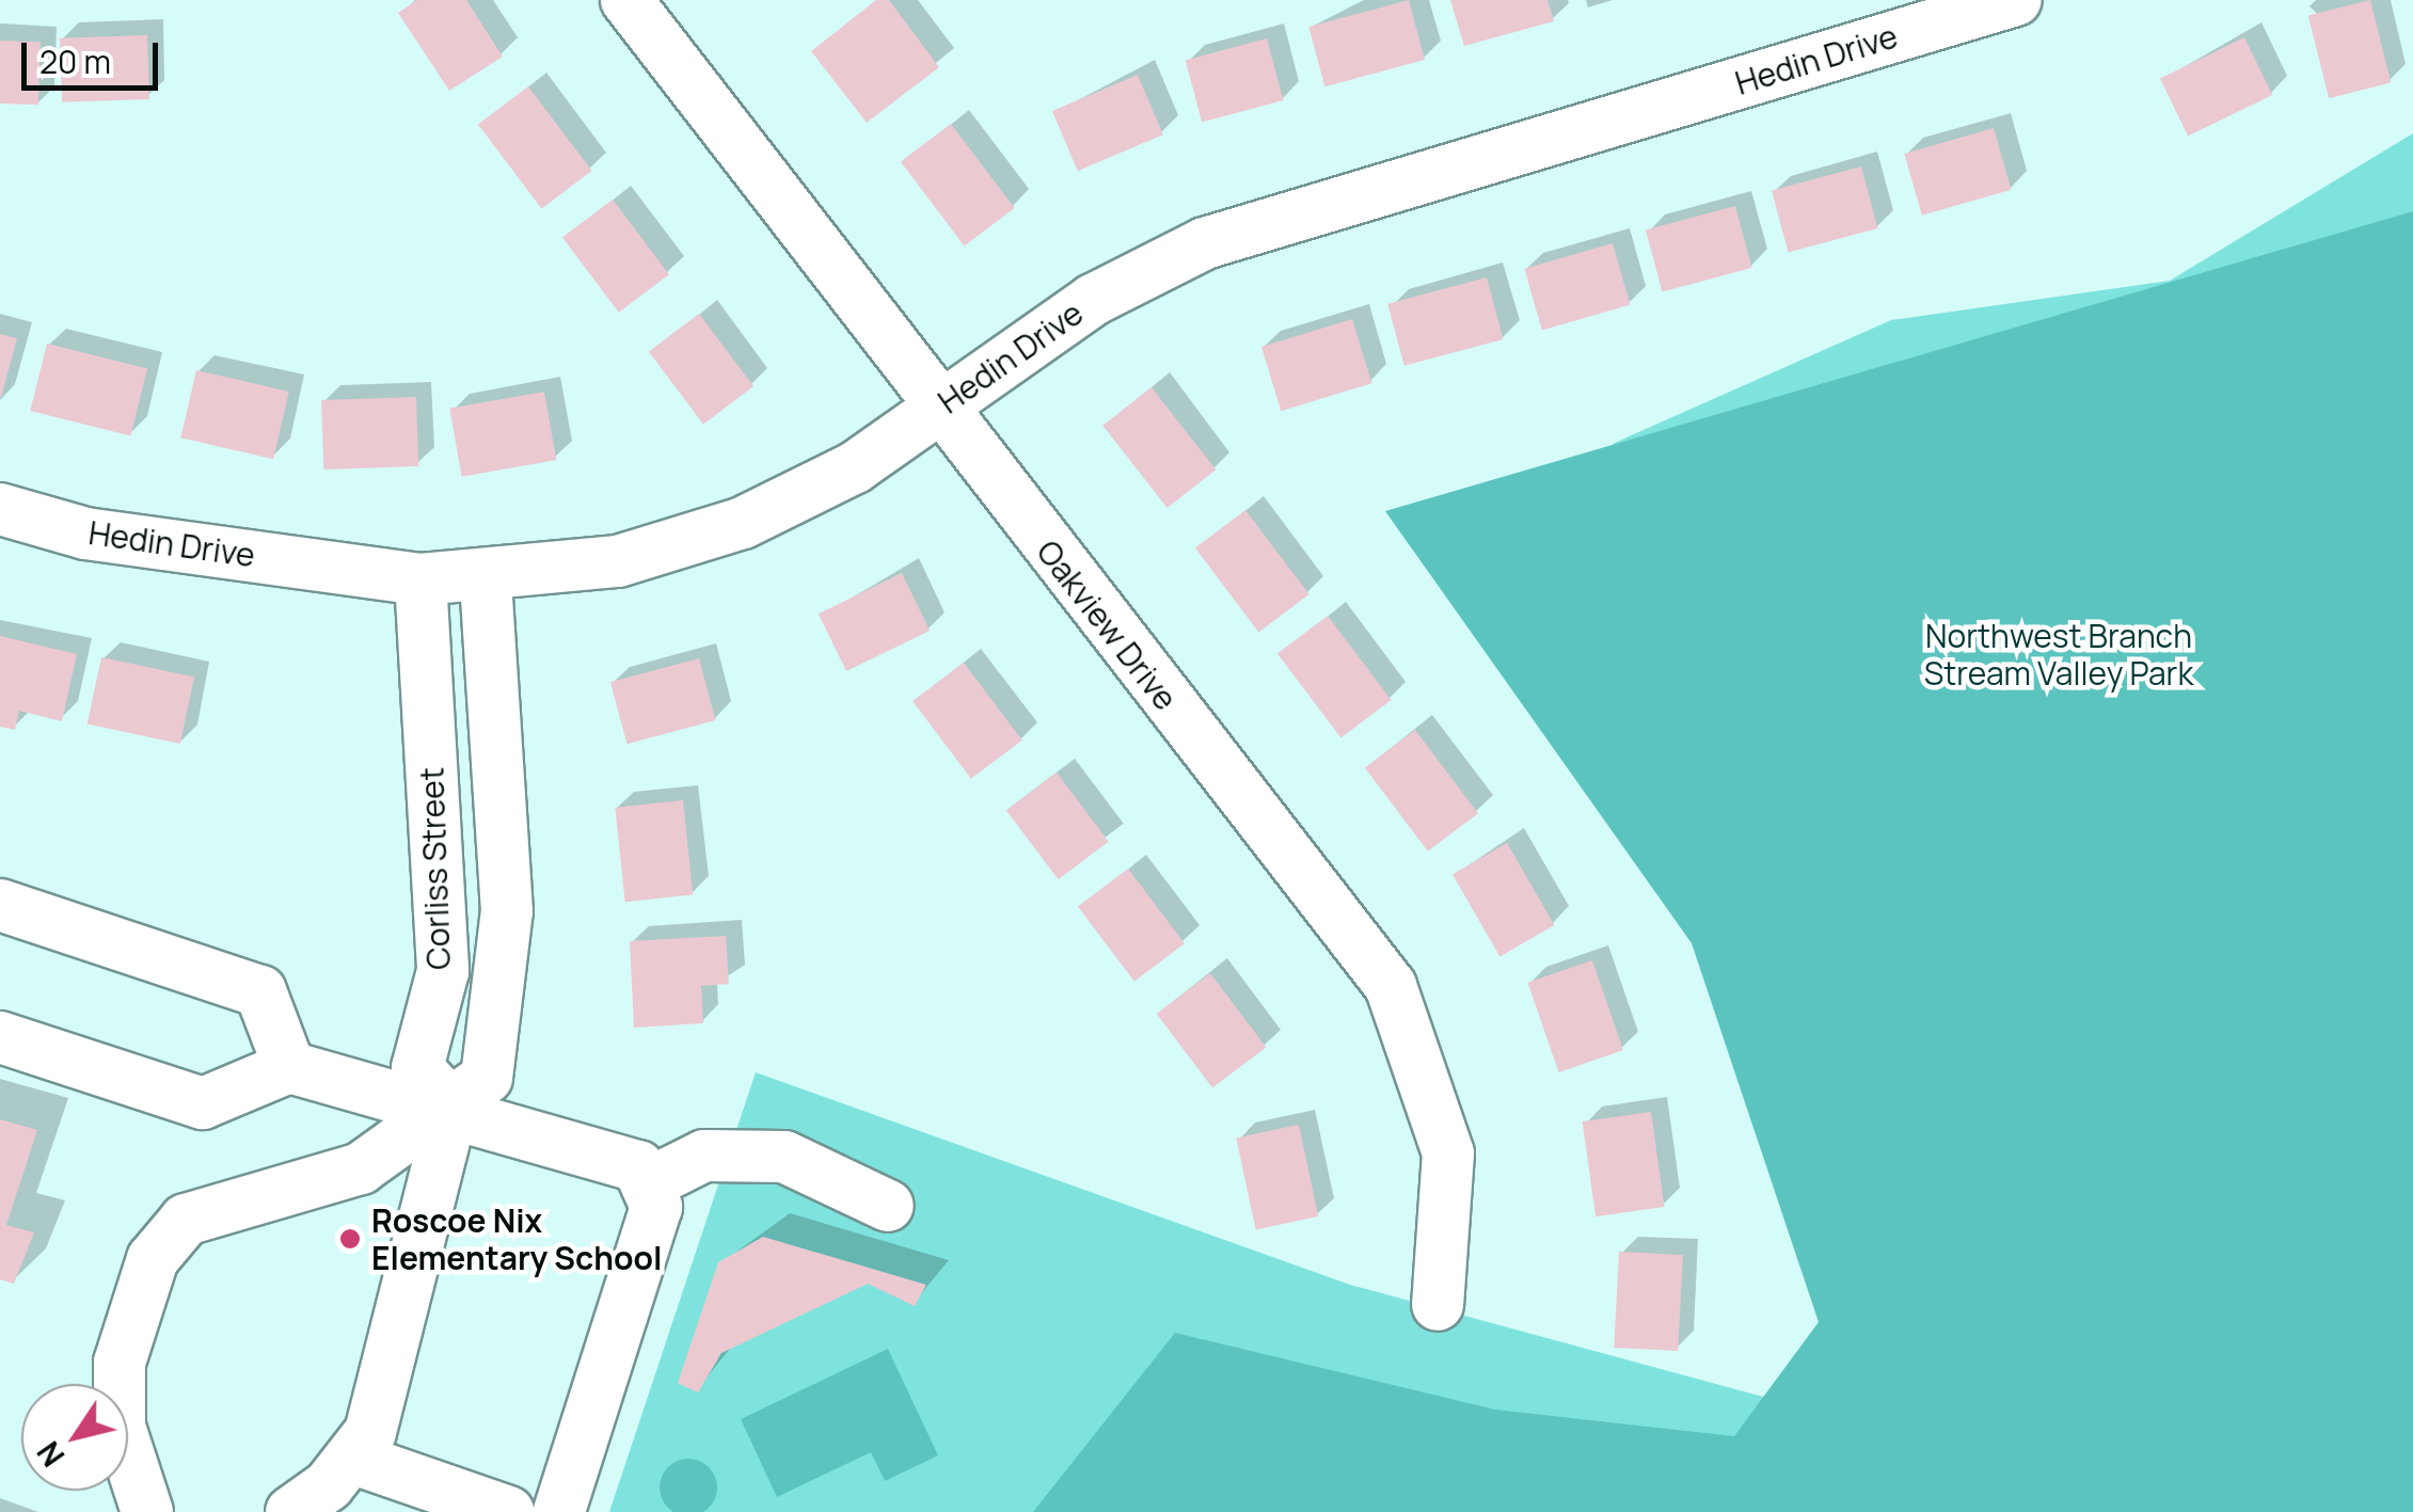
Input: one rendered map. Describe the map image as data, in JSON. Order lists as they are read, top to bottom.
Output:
{
  "streets": {
    "street": ["Hedin Drive", "Oakview Drive", "Corliss Street"]
  },
  "crossings": [
    ["Hedin Drive", "Oakview Drive"],
    ["Hedin Drive", "Corliss Street"]
  ],
  "parks": ["Northwest Branch Stream Valley Park"],
  "places": ["Roscoe Nix Elementary School"],
  "scale_bar": "20 m",
  "north": "bottom left"
}
